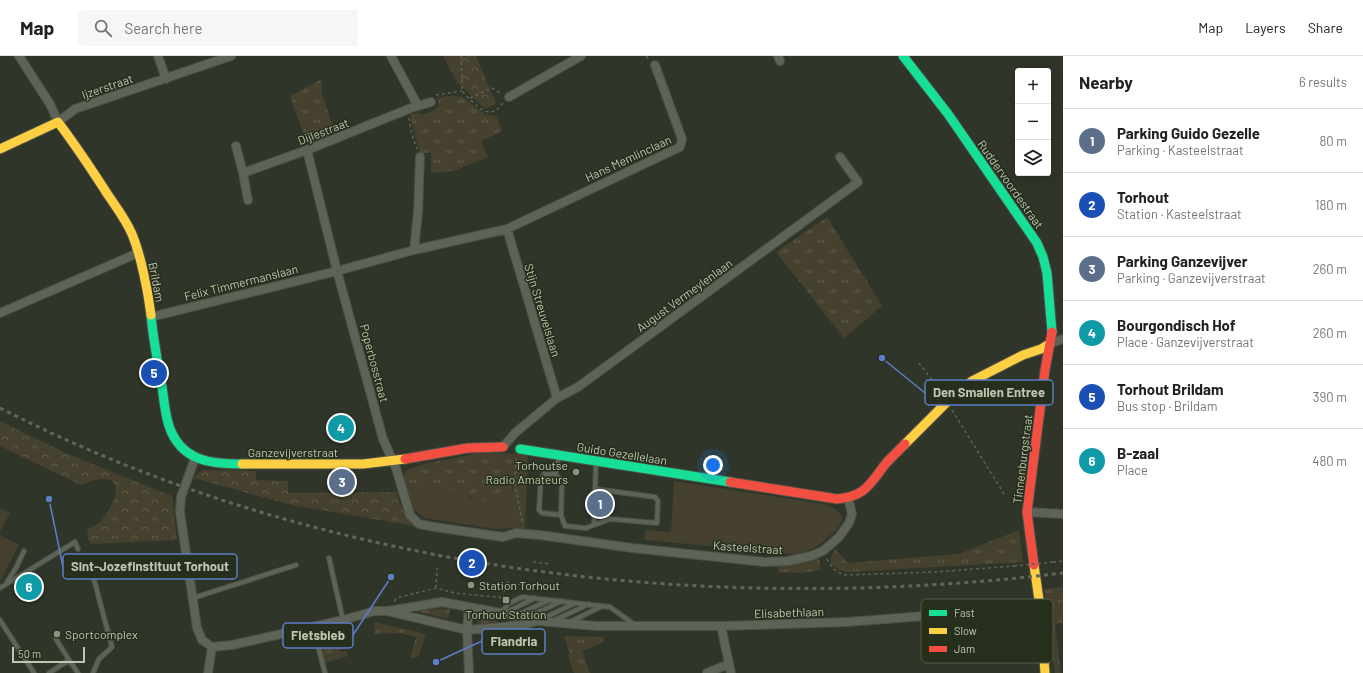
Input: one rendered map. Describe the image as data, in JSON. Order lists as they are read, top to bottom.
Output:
{
  "streets": {
    "street": [
      "Ijzerstraat",
      "Dijlestraat",
      "Hans Memlinclaan",
      "Ruddervoordestraat",
      "Brildam",
      "Felix Timmermanslaan",
      "August Vermeylenlaan",
      "Stijn Streuvelslaan",
      "Poperbosstraat",
      "Ganzevijverstraat",
      "Guido Gezellelaan",
      "Tinnenburgstraat",
      "Kasteelstraat",
      "Elisabethlaan"
    ]
  },
  "crossings": [
    ["Ijzerstraat", "Brildam"],
    ["Dijlestraat", "Poperbosstraat"],
    ["Hans Memlinclaan", "Stijn Streuvelslaan"],
    ["Ruddervoordestraat", "Tinnenburgstraat"],
    ["Brildam", "Felix Timmermanslaan"],
    ["Brildam", "Ganzevijverstraat"],
    ["Felix Timmermanslaan", "Poperbosstraat"],
    ["August Vermeylenlaan", "Stijn Streuvelslaan"],
    ["August Vermeylenlaan", "Guido Gezellelaan"],
    ["Poperbosstraat", "Ganzevijverstraat"],
    ["Poperbosstraat", "Guido Gezellelaan"],
    ["Poperbosstraat", "Kasteelstraat"],
    ["Ganzevijverstraat", "Guido Gezellelaan"],
    ["Ganzevijverstraat", "Kasteelstraat"],
    ["Guido Gezellelaan", "Kasteelstraat"]
  ],
  "places": {
    "other": [
      "Den Smallen Entree",
      "Torhoutse Radio Amateurs",
      "Sint-Jozefinstituut Torhout",
      "Fietsbieb",
      "Station Torhout",
      "Sportcomplex",
      "Flandria"
    ],
    "transit": ["Torhout Station"]
  },
  "legend": ["Fast", "Slow", "Jam"],
  "scale_bar": "50 m",
  "page": {
    "header": "Map",
    "search": "Search here",
    "nav": ["Map", "Layers", "Share"],
    "heading": ["Nearby", "6 results"],
    "map_buttons": ["+", "−"],
    "list": [
      {
        "mark": "1",
        "name": "Parking Guido Gezelle",
        "note": "Parking · Kasteelstraat",
        "value": "80 m"
      },
      {
        "mark": "2",
        "name": "Torhout",
        "note": "Station · Kasteelstraat",
        "value": "180 m"
      },
      {
        "mark": "3",
        "name": "Parking Ganzevijver",
        "note": "Parking · Ganzevijverstraat",
        "value": "260 m"
      },
      {
        "mark": "4",
        "name": "Bourgondisch Hof",
        "note": "Place · Ganzevijverstraat",
        "value": "260 m"
      },
      {
        "mark": "5",
        "name": "Torhout Brildam",
        "note": "Bus stop · Brildam",
        "value": "390 m"
      },
      {
        "mark": "6",
        "name": "B-zaal",
        "note": "Place",
        "value": "480 m"
      }
    ],
    "pins": [
      "5",
      "4",
      "3",
      "1",
      "2",
      "6"
    ],
    "scale": "50 m"
  }
}
